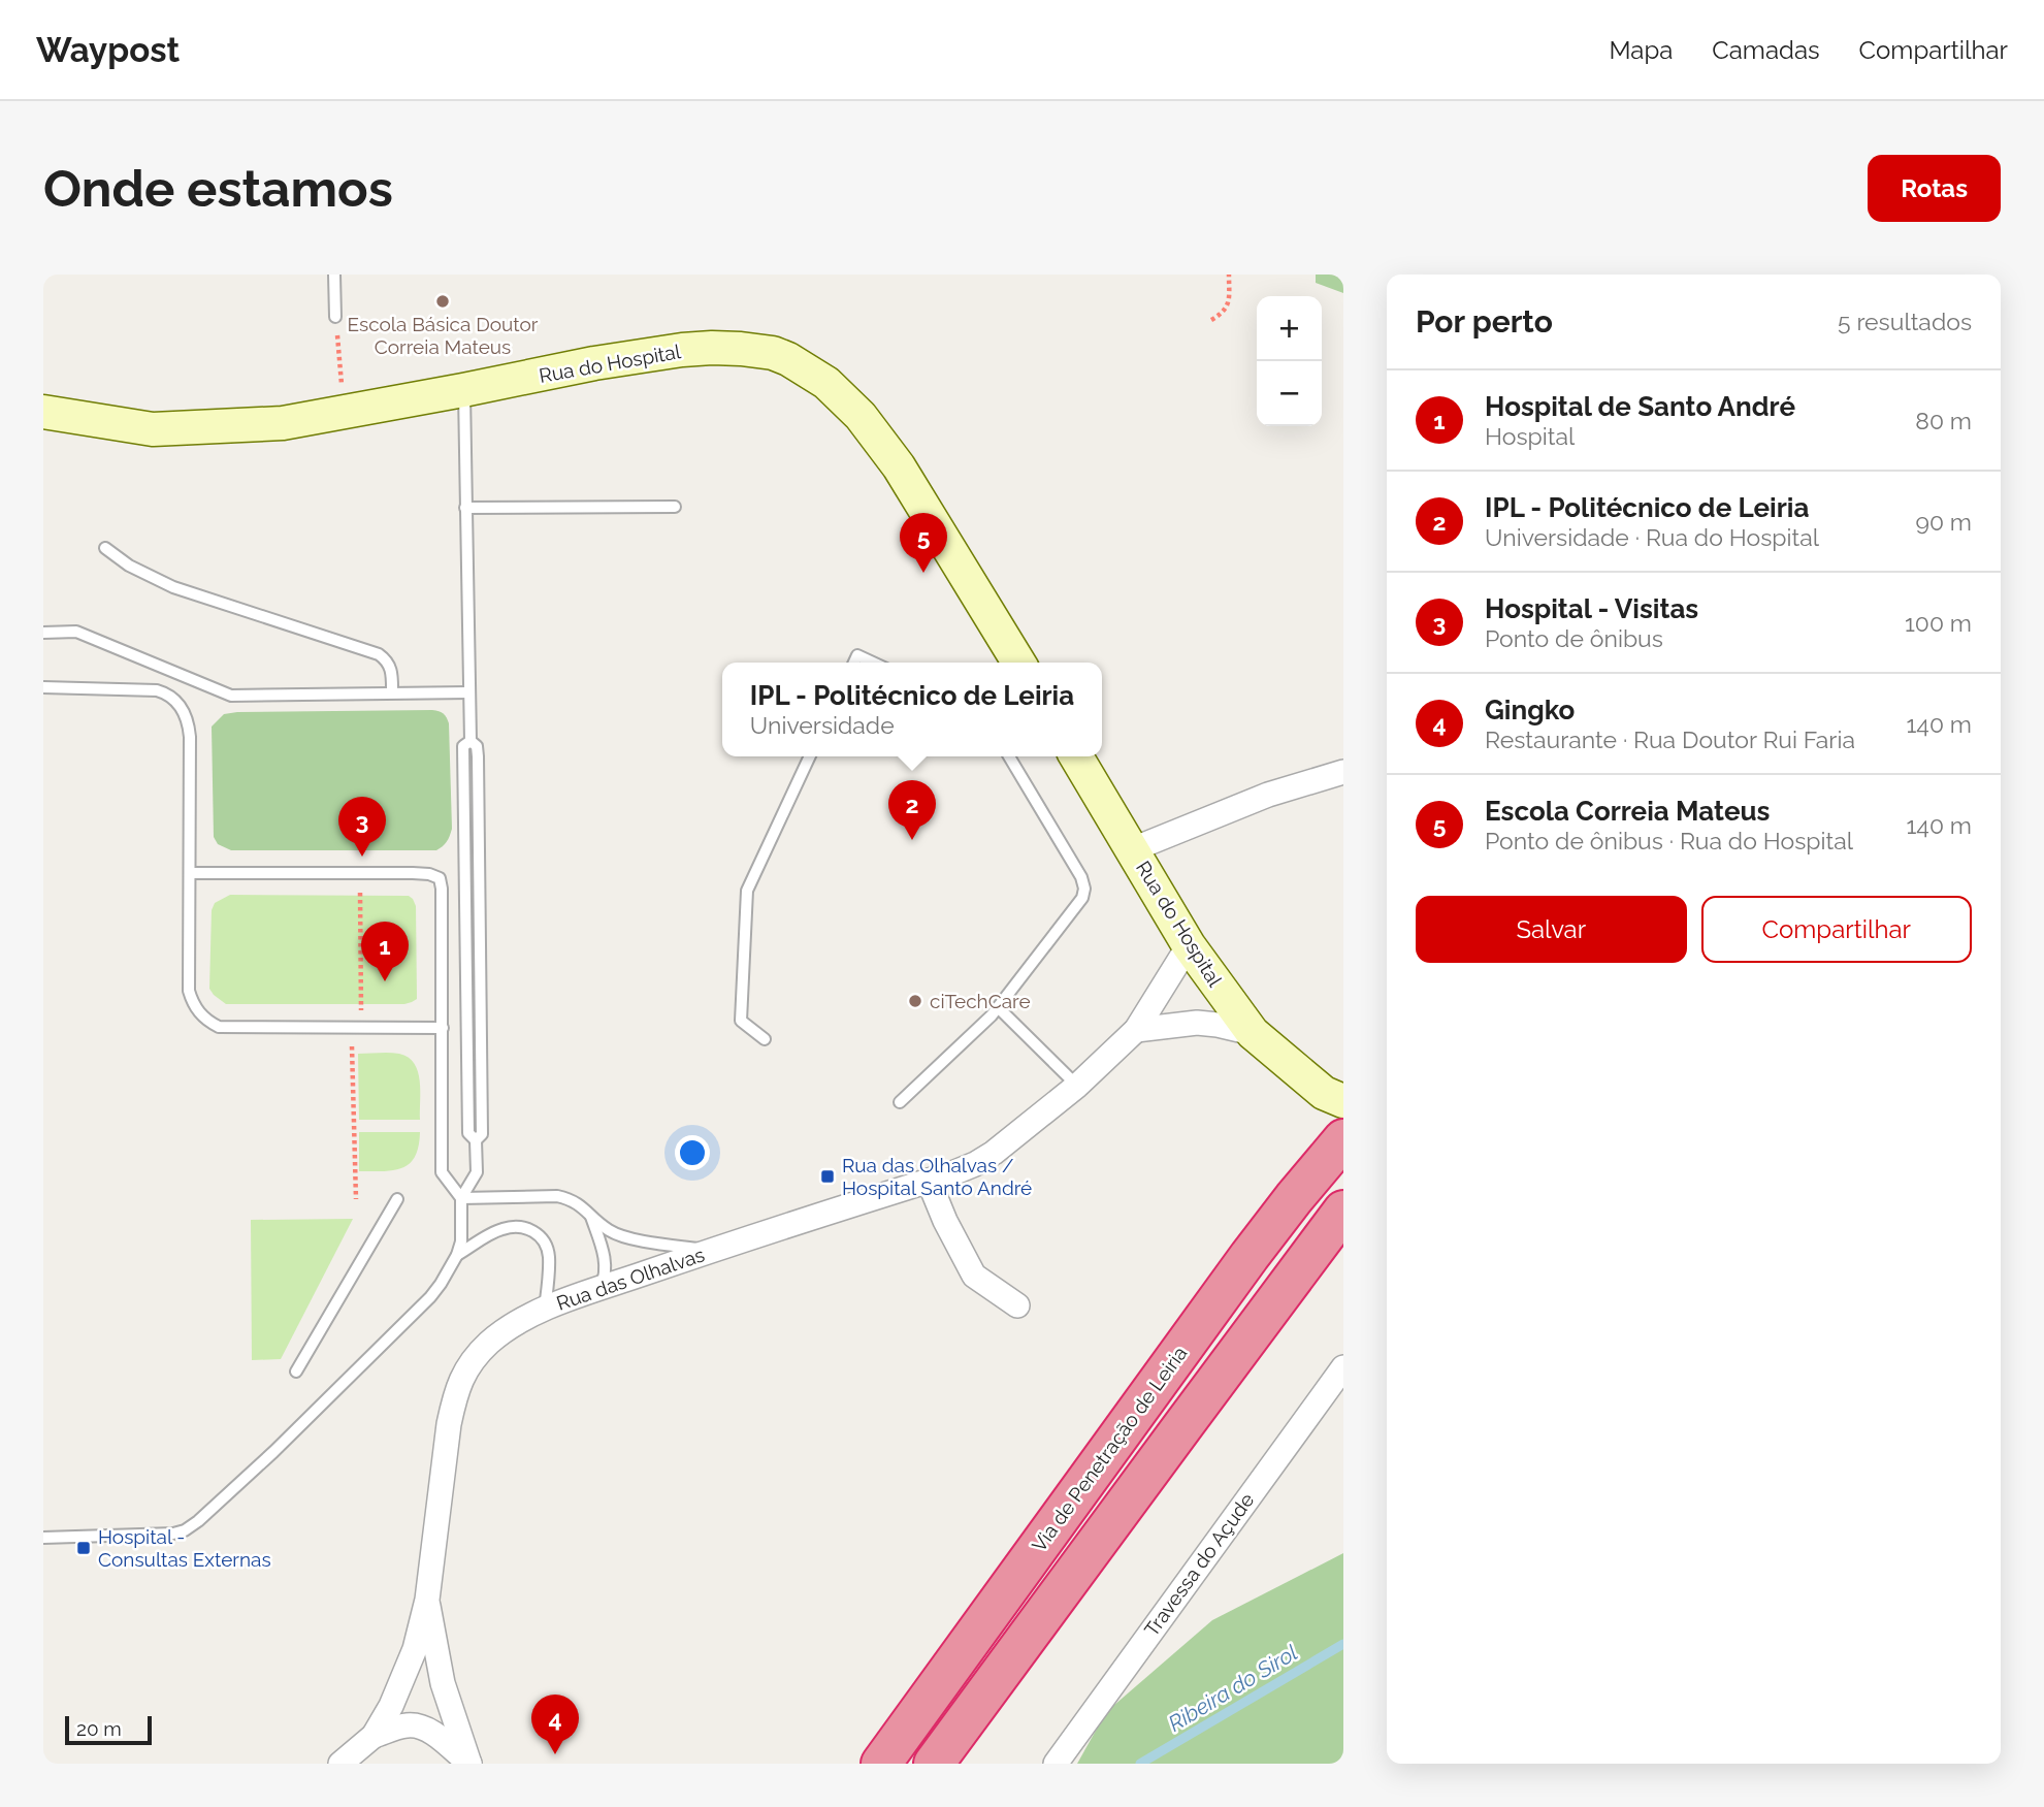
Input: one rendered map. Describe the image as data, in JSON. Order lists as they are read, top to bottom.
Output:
{
  "streets": {
    "highway": ["Via de Penetração de Leiria"],
    "main road": ["Rua do Hospital"],
    "street": ["Rua das Olhalvas", "Travessa do Açude"]
  },
  "crossings": [
    ["Rua do Hospital", "Rua das Olhalvas"]
  ],
  "water": ["Ribeira do Sirol"],
  "places": {
    "other": ["Escola Básica Doutor Correia Mateus", "ciTechCare"],
    "transit": ["Rua das Olhalvas / Hospital Santo André", "Hospital - Consultas Externas"]
  },
  "scale_bar": "20 m",
  "page": {
    "header": "Waypost",
    "nav": ["Mapa", "Camadas", "Compartilhar"],
    "buttons": [
      "Rotas",
      ["Salvar", "Compartilhar"]
    ],
    "title": "Onde estamos",
    "heading": ["Por perto", "5 resultados"],
    "map_buttons": ["+", "−"],
    "list": [
      {
        "mark": "1",
        "name": "Hospital de Santo André",
        "note": "Hospital",
        "value": "80 m"
      },
      {
        "mark": "2",
        "name": "IPL - Politécnico de Leiria",
        "note": "Universidade · Rua do Hospital",
        "value": "90 m"
      },
      {
        "mark": "3",
        "name": "Hospital - Visitas",
        "note": "Ponto de ônibus",
        "value": "100 m"
      },
      {
        "mark": "4",
        "name": "Gingko",
        "note": "Restaurante · Rua Doutor Rui Faria",
        "value": "140 m"
      },
      {
        "mark": "5",
        "name": "Escola Correia Mateus",
        "note": "Ponto de ônibus · Rua do Hospital",
        "value": "140 m"
      }
    ],
    "pins": [
      "5",
      "2",
      "3",
      "1",
      "4"
    ],
    "popup": ["IPL - Politécnico de Leiria", "Universidade"],
    "scale": "20 m"
  }
}
